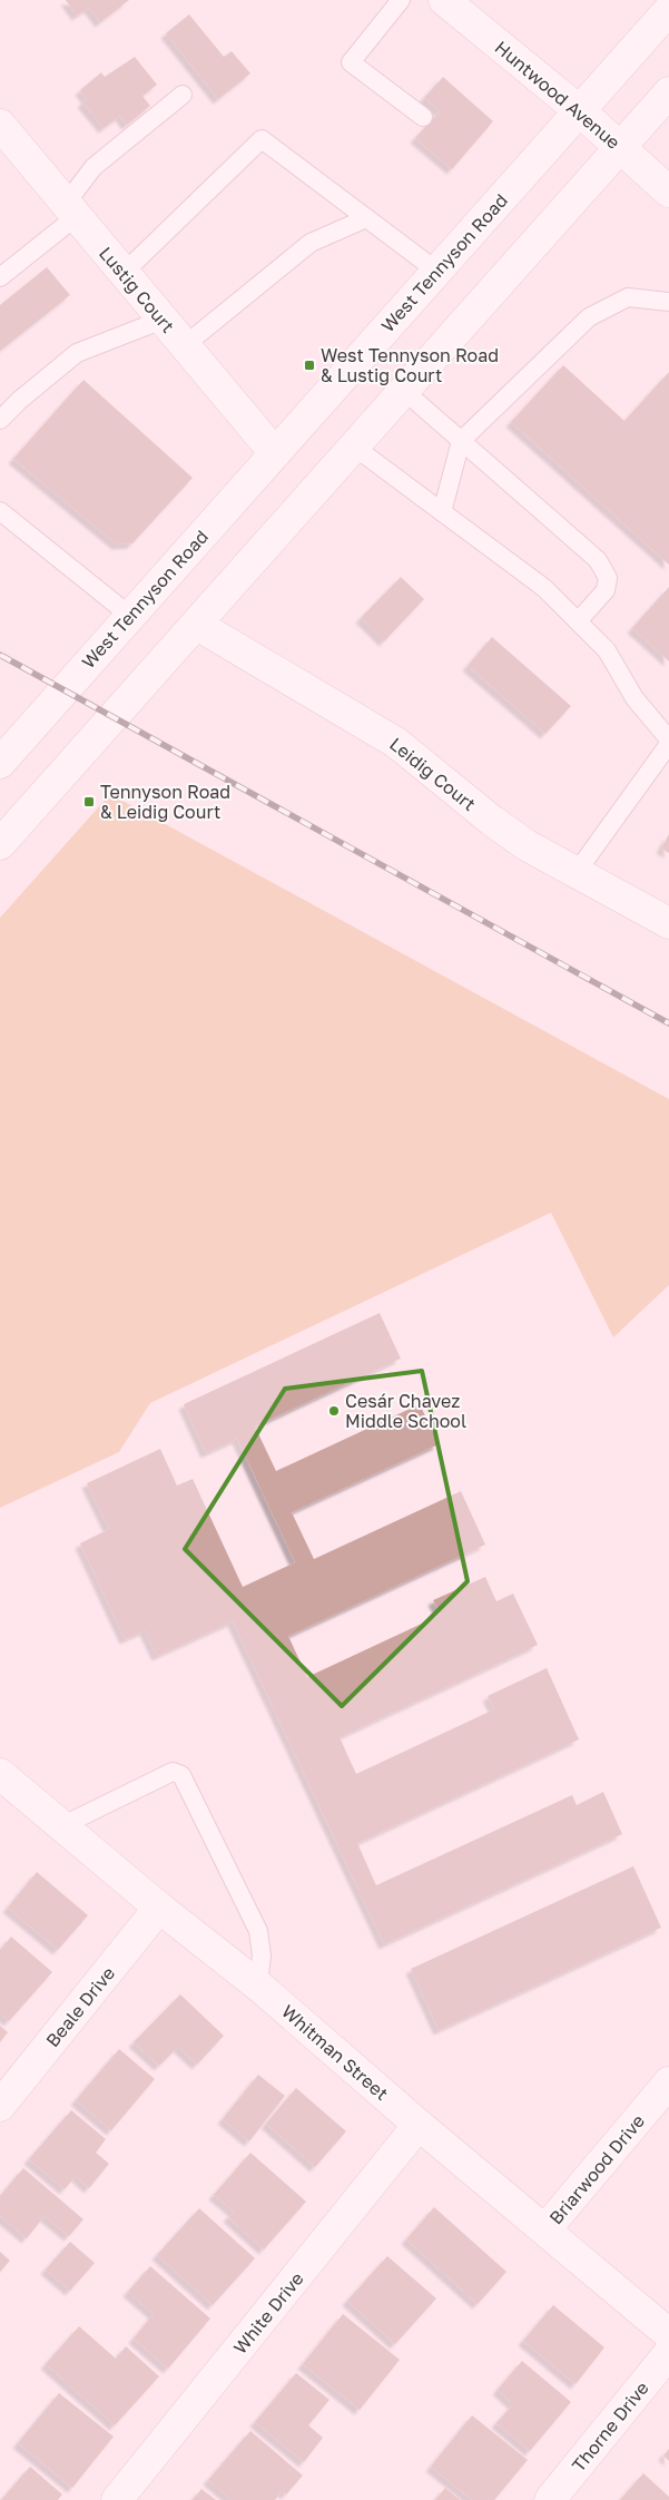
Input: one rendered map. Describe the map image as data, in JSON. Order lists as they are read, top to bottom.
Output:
{
  "streets": {
    "street": [
      "Huntwood Avenue",
      "West Tennyson Road",
      "Lustig Court",
      "Leidig Court",
      "Beale Drive",
      "Whitman Street",
      "Briarwood Drive",
      "White Drive",
      "Thorne Drive"
    ]
  },
  "crossings": [
    ["Huntwood Avenue", "West Tennyson Road"],
    ["West Tennyson Road", "Lustig Court"],
    ["Beale Drive", "Whitman Street"],
    ["Whitman Street", "Briarwood Drive"],
    ["Whitman Street", "White Drive"]
  ],
  "places": {
    "transit": ["West Tennyson Road & Lustig Court", "Tennyson Road & Leidig Court"],
    "other": ["Cesár Chavez Middle School"]
  }
}
